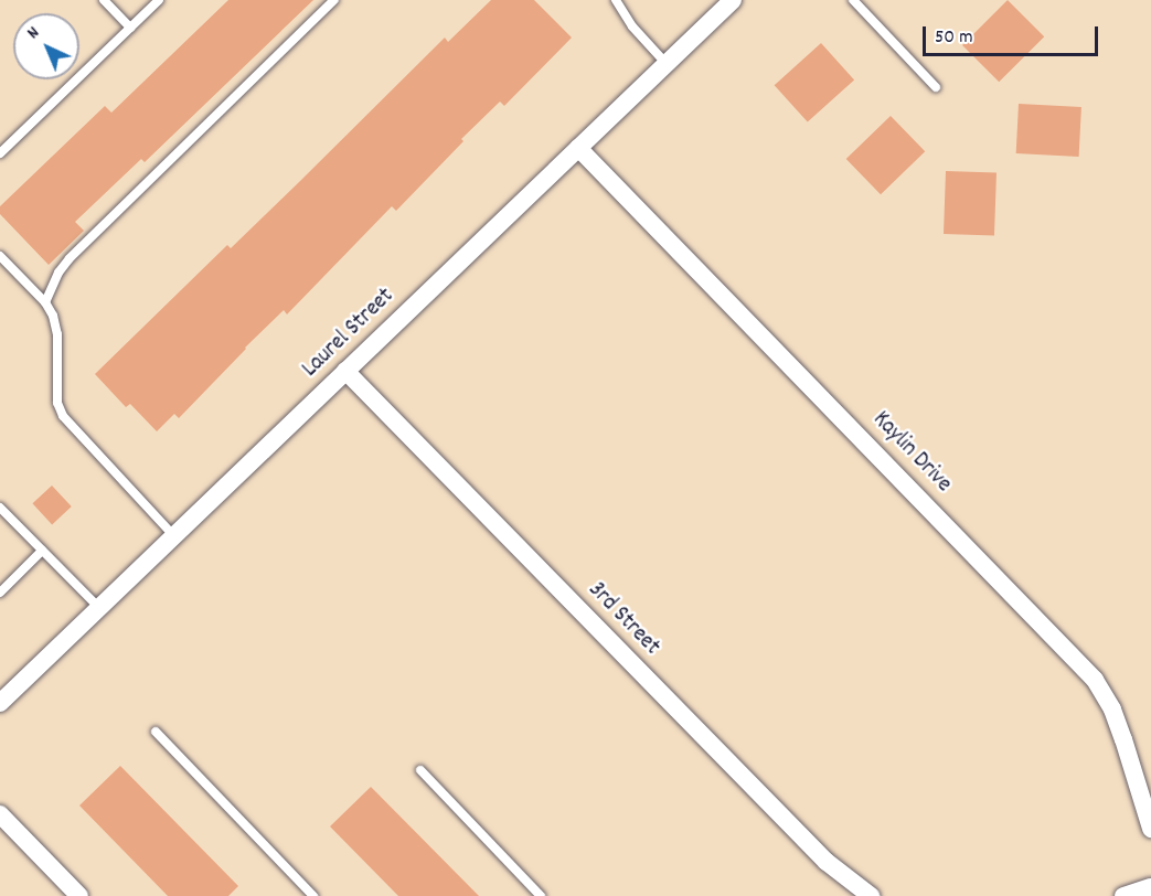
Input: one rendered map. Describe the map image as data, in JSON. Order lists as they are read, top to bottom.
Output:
{
  "streets": {
    "street": ["Laurel Street", "Kaylin Drive", "3rd Street"]
  },
  "crossings": [
    ["Laurel Street", "Kaylin Drive"],
    ["Laurel Street", "3rd Street"]
  ],
  "scale_bar": "50 m",
  "north": "top left"
}
